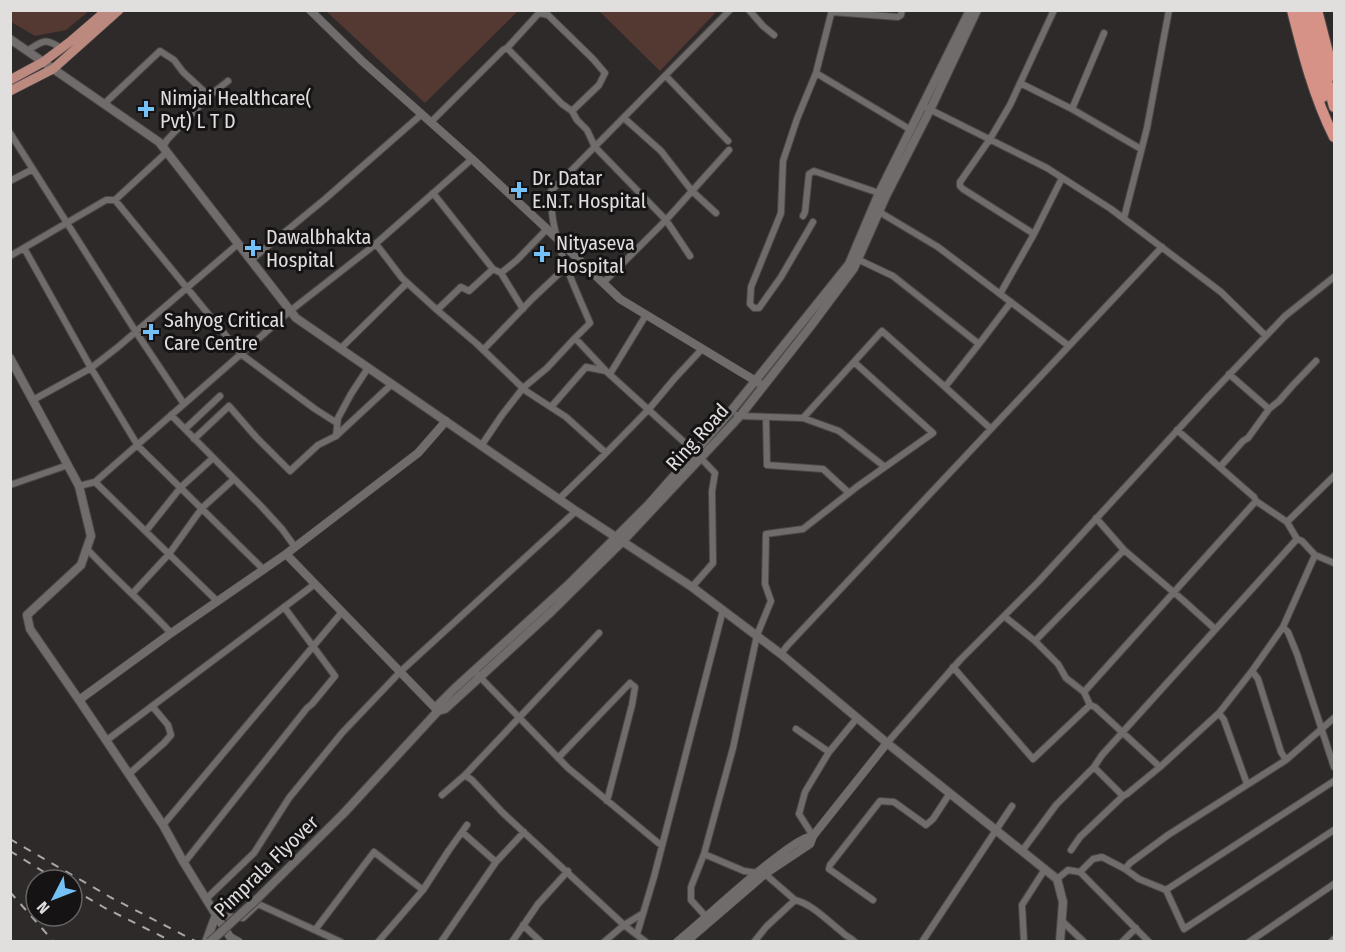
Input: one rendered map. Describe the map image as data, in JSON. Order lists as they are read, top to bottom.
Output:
{
  "streets": {
    "main road": ["Ring Road", "Pimprala Flyover"]
  },
  "crossings": [
    ["Ring Road", "Pimprala Flyover"]
  ],
  "places": {
    "health": [
      "Nimjai Healthcare( Pvt) L T D",
      "Dr. Datar E.N.T. Hospital",
      "Dawalbhakta Hospital",
      "Nityaseva Hospital",
      "Sahyog Critical Care Centre"
    ]
  },
  "north": "bottom left"
}
